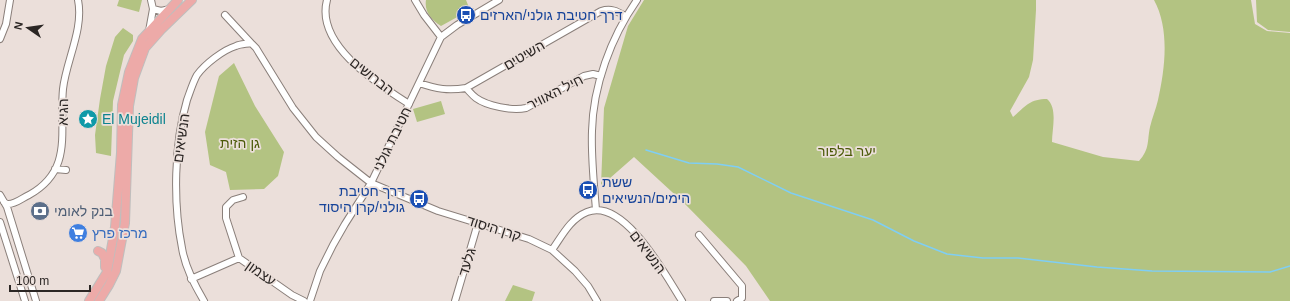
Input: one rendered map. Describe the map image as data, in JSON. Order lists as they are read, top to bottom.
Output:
{
  "streets": {
    "street": [
      "השיטים",
      "הברושים",
      "חיל האוויר",
      "הגיא",
      "הנשיאים",
      "חטיבת גולני",
      "קרן היסוד",
      "גלעד",
      "עצמון"
    ]
  },
  "crossings": [
    ["השיטים", "חיל האוויר"],
    ["השיטים", "חטיבת גולני"],
    ["הברושים", "חטיבת גולני"],
    ["הנשיאים", "קרן היסוד"],
    ["חטיבת גולני", "קרן היסוד"],
    ["קרן היסוד", "גלעד"]
  ],
  "parks": ["גן הזית", "יער בלפור"],
  "places": {
    "bus stop": ["דרך חטיבת גולני/הארזים", "ששת הימים/הנשיאים", "דרך חטיבת גולני/קרן היסוד"],
    "place": ["El Mujeidil"],
    "bank": ["בנק לאומי"],
    "supermarket": ["מרכז פרץ"]
  },
  "scale_bar": "100 m",
  "north": "left"
}
